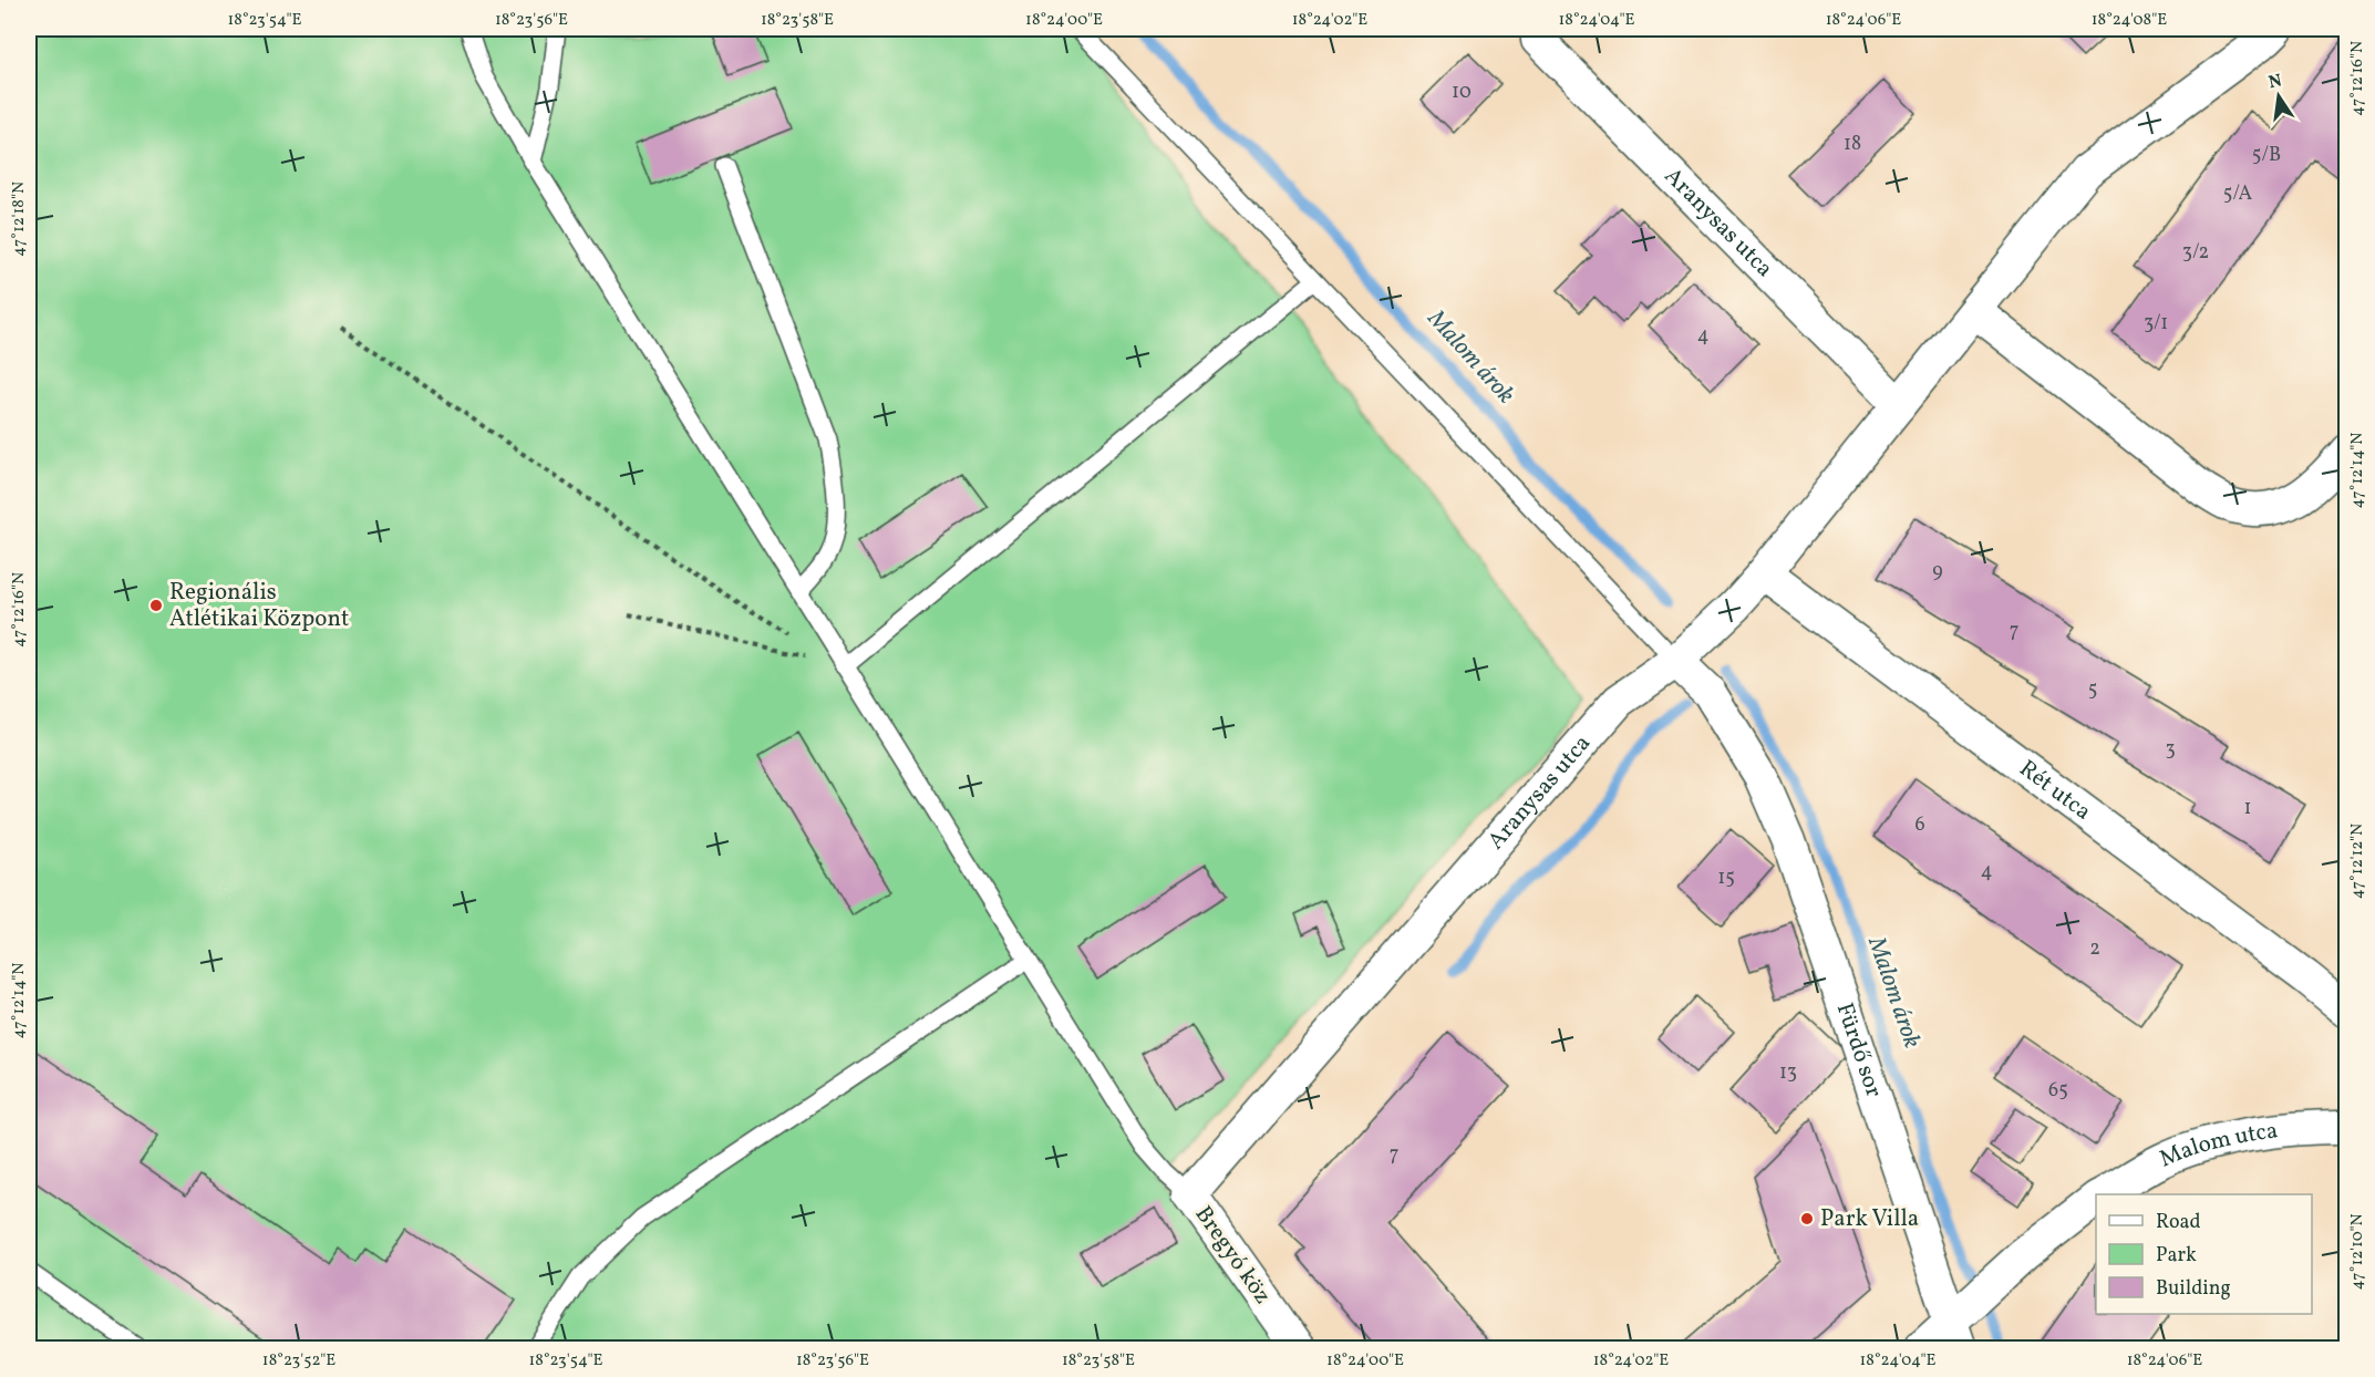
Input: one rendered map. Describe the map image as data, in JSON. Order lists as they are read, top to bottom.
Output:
{
  "streets": {
    "street": [
      "Aranysas utca",
      "Rét utca",
      "Fürdő sor",
      "Malom utca",
      "Bregyó köz"
    ]
  },
  "crossings": [
    ["Aranysas utca", "Rét utca"],
    ["Aranysas utca", "Fürdő sor"],
    ["Aranysas utca", "Bregyó köz"],
    ["Fürdő sor", "Malom utca"]
  ],
  "water": ["Malom árok"],
  "places": ["Regionális Atlétikai Központ", "Park Villa"],
  "house_numbers": [
    "10",
    "18",
    "5/B",
    "5/A",
    "3/2",
    "3/1",
    "4",
    "9",
    "7",
    "5",
    "3",
    "1",
    "6",
    "4",
    "15",
    "2",
    "13",
    "65",
    "7"
  ],
  "legend": ["Road", "Park", "Building"],
  "north": "top",
  "coordinates": [
    "18°23'54\"E",
    "18°23'56\"E",
    "18°23'58\"E",
    "18°24'00\"E",
    "18°24'02\"E",
    "18°24'04\"E",
    "18°24'06\"E",
    "18°24'08\"E",
    "47°12'16\"N",
    "47°12'18\"N",
    "47°12'14\"N",
    "47°12'12\"N",
    "47°12'10\"N",
    "18°23'52\"E"
  ]
}
